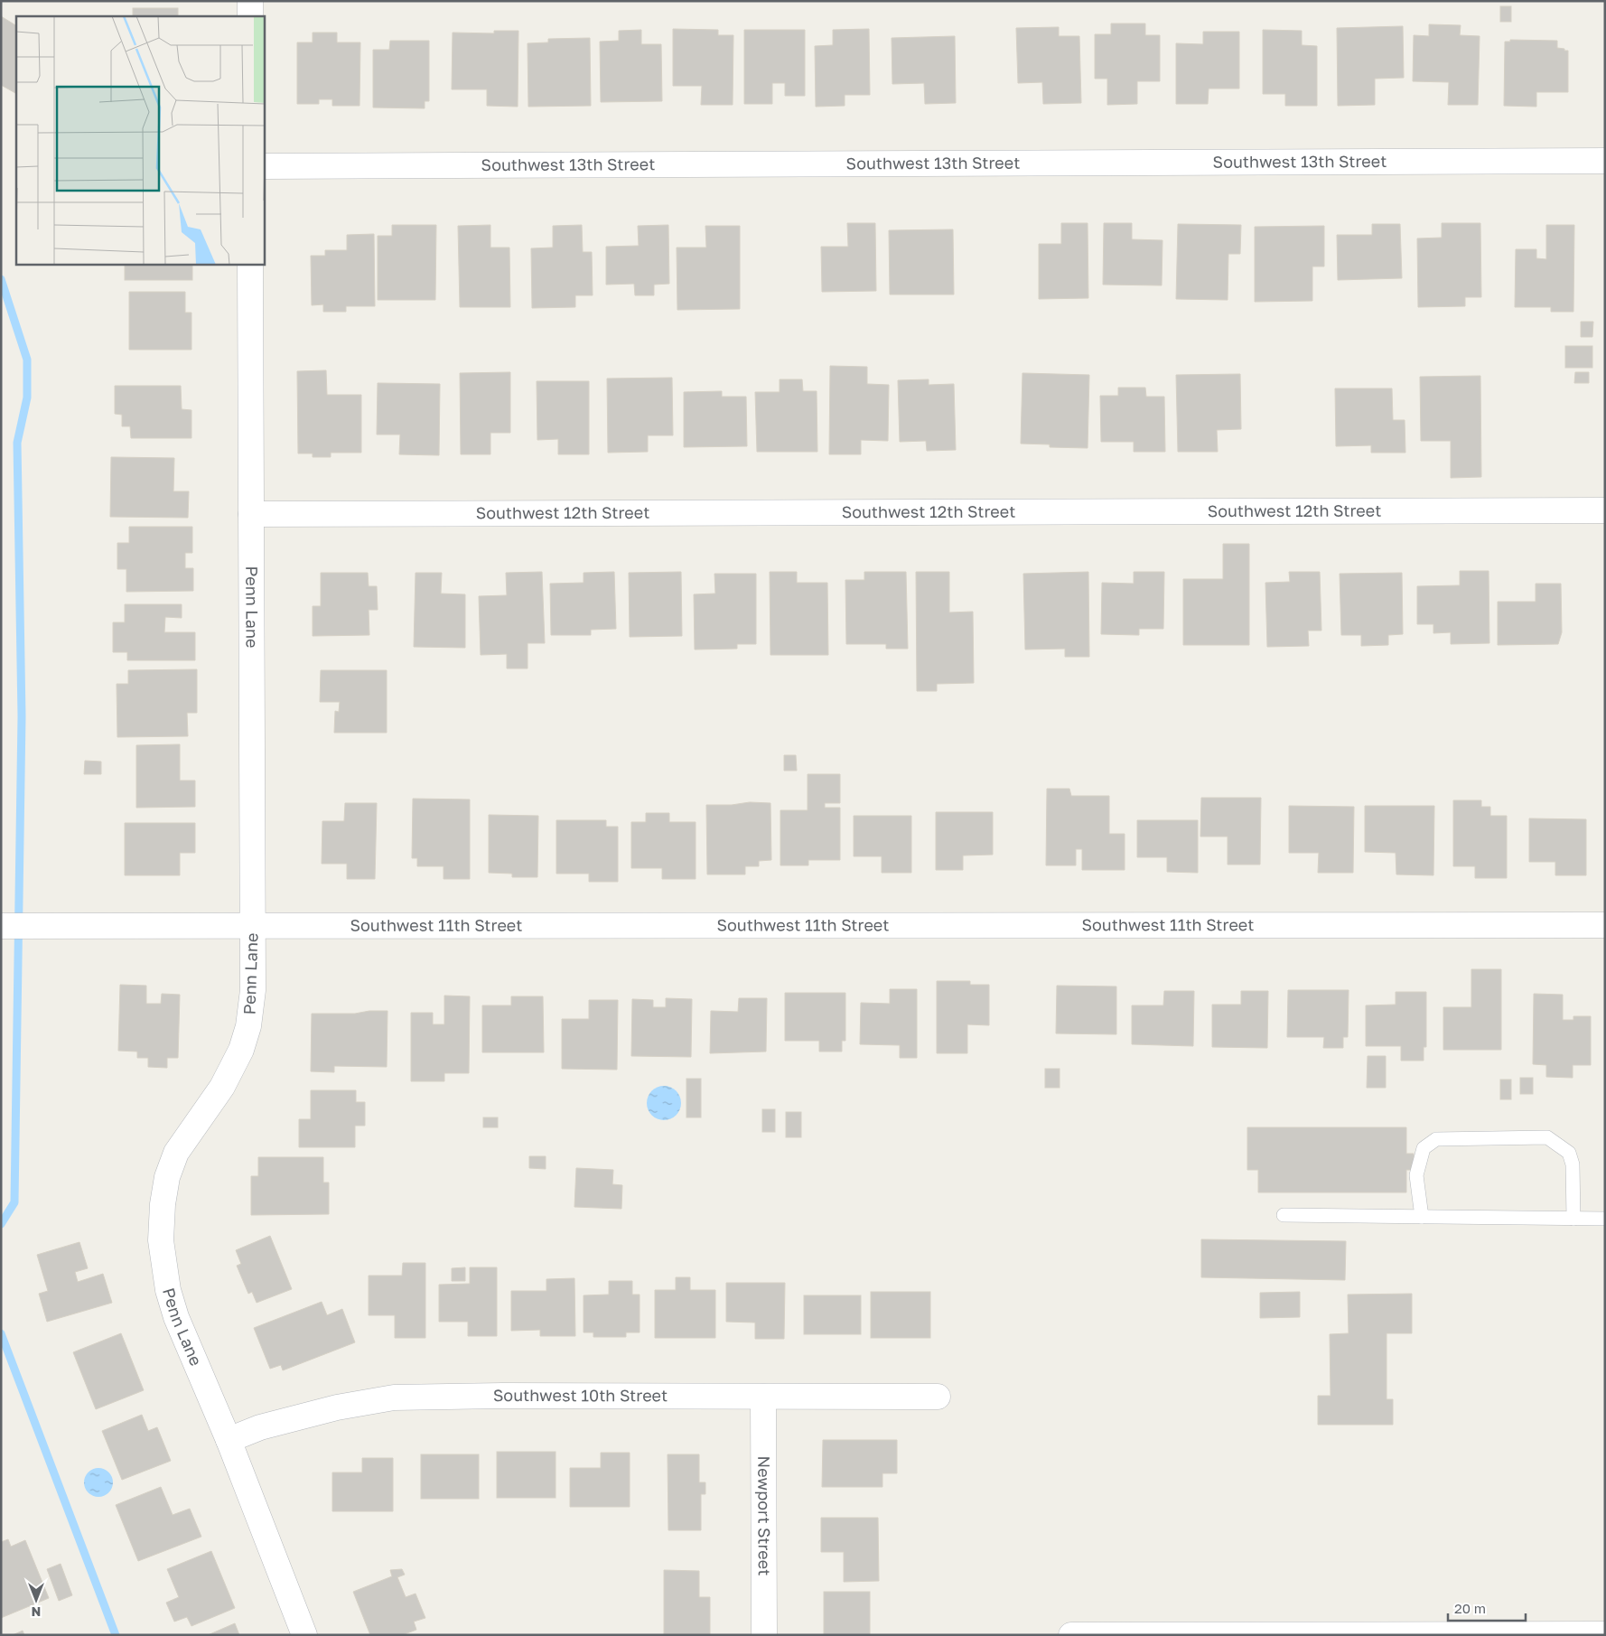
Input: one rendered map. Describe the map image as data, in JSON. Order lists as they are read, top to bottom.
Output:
{
  "streets": {
    "street": [
      "Southwest 13th Street",
      "Southwest 12th Street",
      "Penn Lane",
      "Southwest 11th Street",
      "Southwest 10th Street",
      "Newport Street"
    ]
  },
  "crossings": [
    ["Southwest 12th Street", "Penn Lane"],
    ["Penn Lane", "Southwest 11th Street"],
    ["Penn Lane", "Southwest 10th Street"],
    ["Southwest 10th Street", "Newport Street"]
  ],
  "scale_bar": "20 m",
  "north": "bottom"
}
